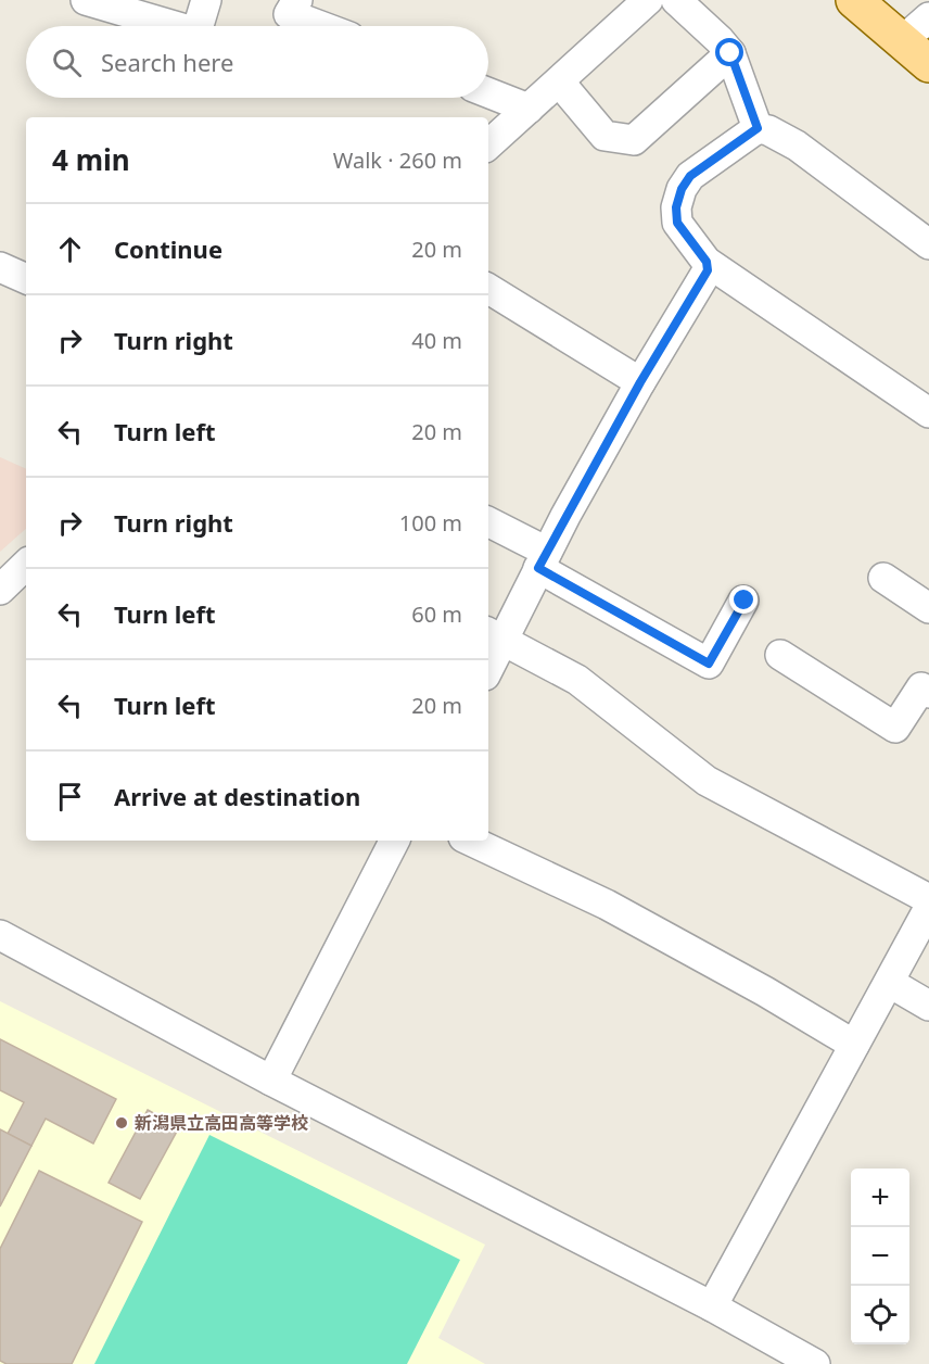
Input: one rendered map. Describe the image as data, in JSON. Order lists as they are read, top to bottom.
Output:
{
  "places": ["新潟県立高田高等学校"],
  "page": {
    "search": "Search here",
    "heading": ["4 min", "Walk · 260 m"],
    "list": [
      ["Continue", "20 m"],
      ["Turn right", "40 m"],
      ["Turn left", "20 m"],
      ["Turn right", "100 m"],
      ["Turn left", "60 m"],
      ["Turn left", "20 m"],
      "Arrive at destination"
    ],
    "map_buttons": ["+", "−"]
  }
}
